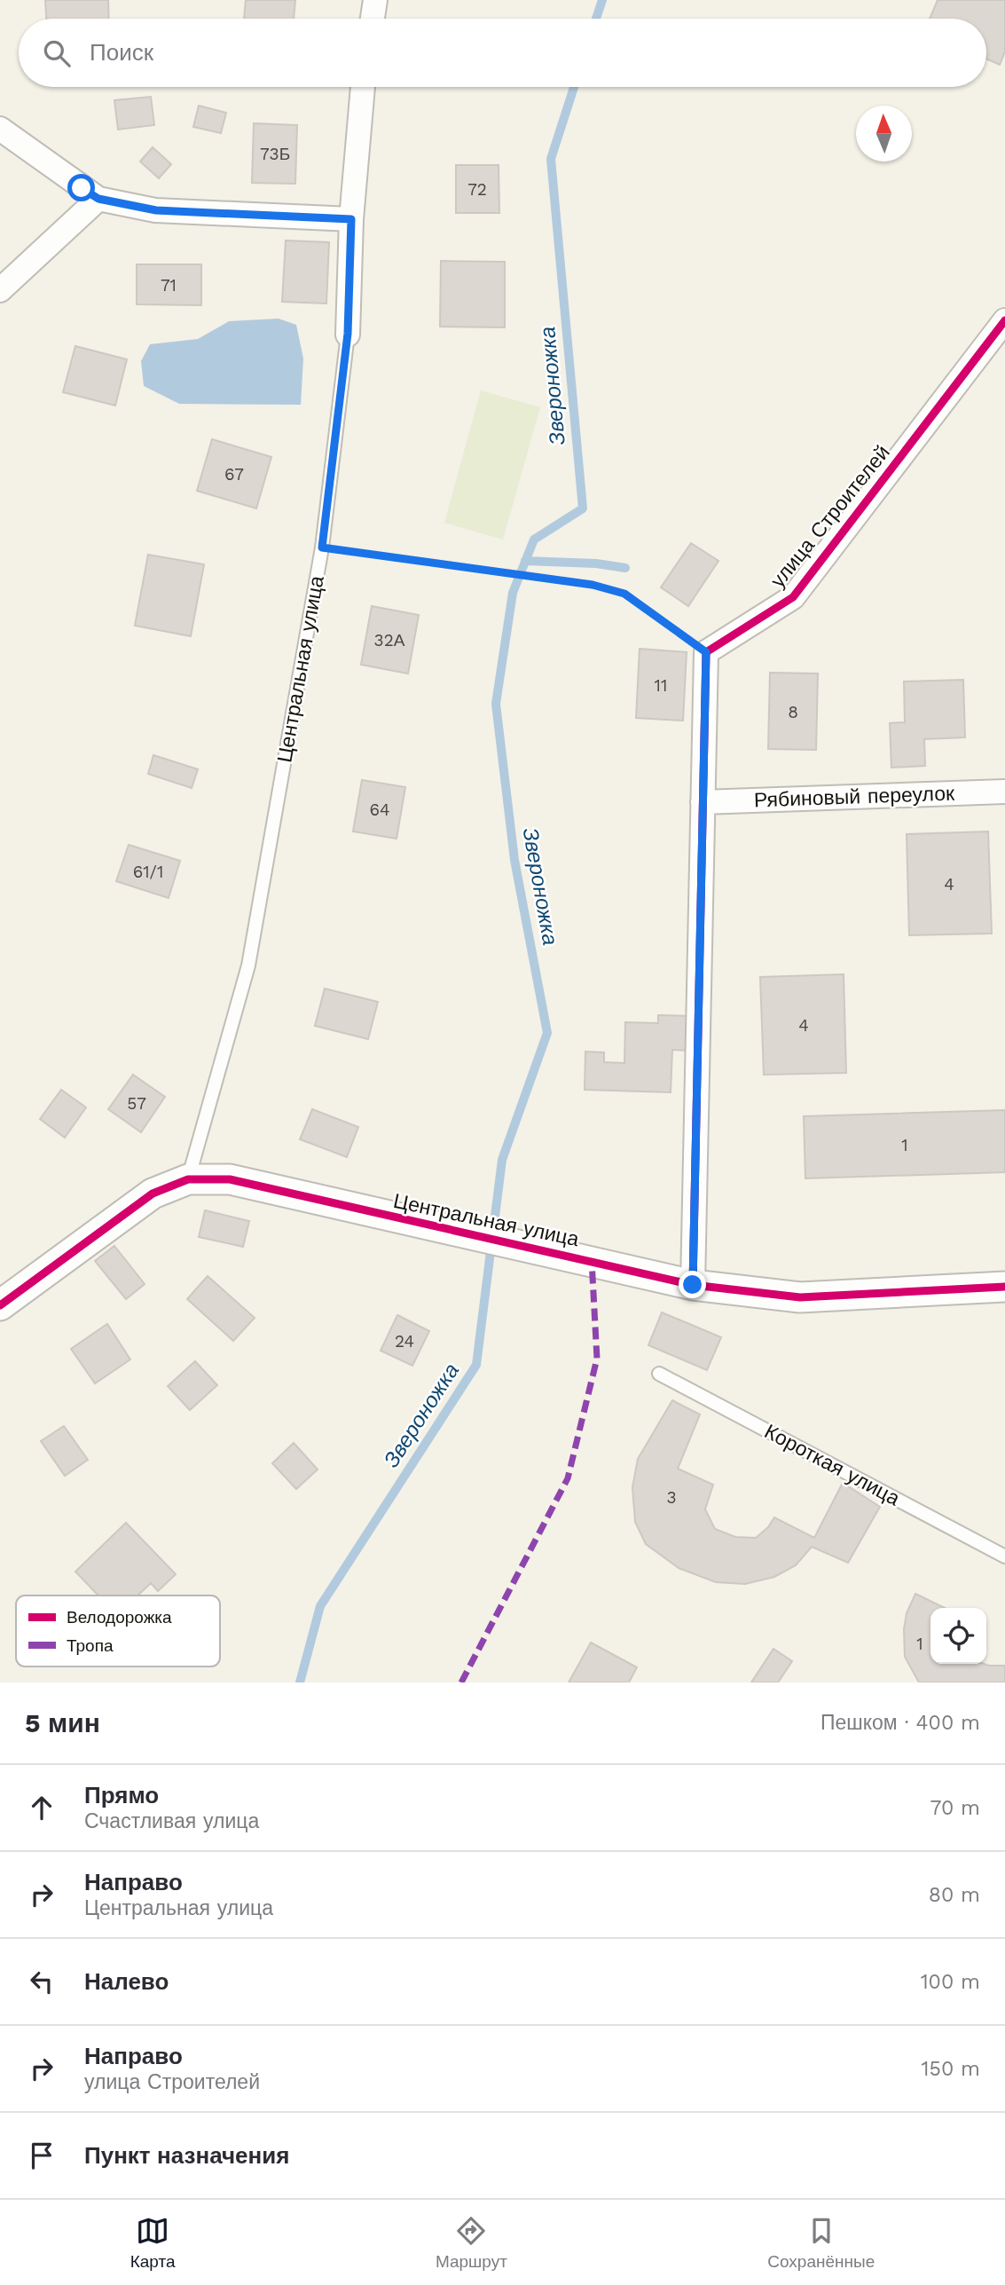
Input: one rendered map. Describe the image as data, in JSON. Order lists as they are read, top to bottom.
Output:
{
  "streets": {
    "street": ["улица Строителей", "Центральная улица", "Рябиновый переулок"],
    "lane": ["Короткая улица"]
  },
  "water": ["Звероножка"],
  "house_numbers": [
    "73Б",
    "72",
    "71",
    "67",
    "32А",
    "11",
    "8",
    "64",
    "61/1",
    "4",
    "4",
    "57",
    "1",
    "24",
    "3",
    "1"
  ],
  "legend": ["Велодорожка", "Тропа"],
  "north": "top",
  "page": {
    "search": "Поиск",
    "heading": ["5 мин", "Пешком · 400 m"],
    "list": [
      ["Прямо", "Счастливая улица", "70 m"],
      ["Направо", "Центральная улица", "80 m"],
      ["Налево", "100 m"],
      ["Направо", "улица Строителей", "150 m"],
      "Пункт назначения"
    ],
    "nav": ["Карта", "Маршрут", "Сохранённые"]
  }
}
